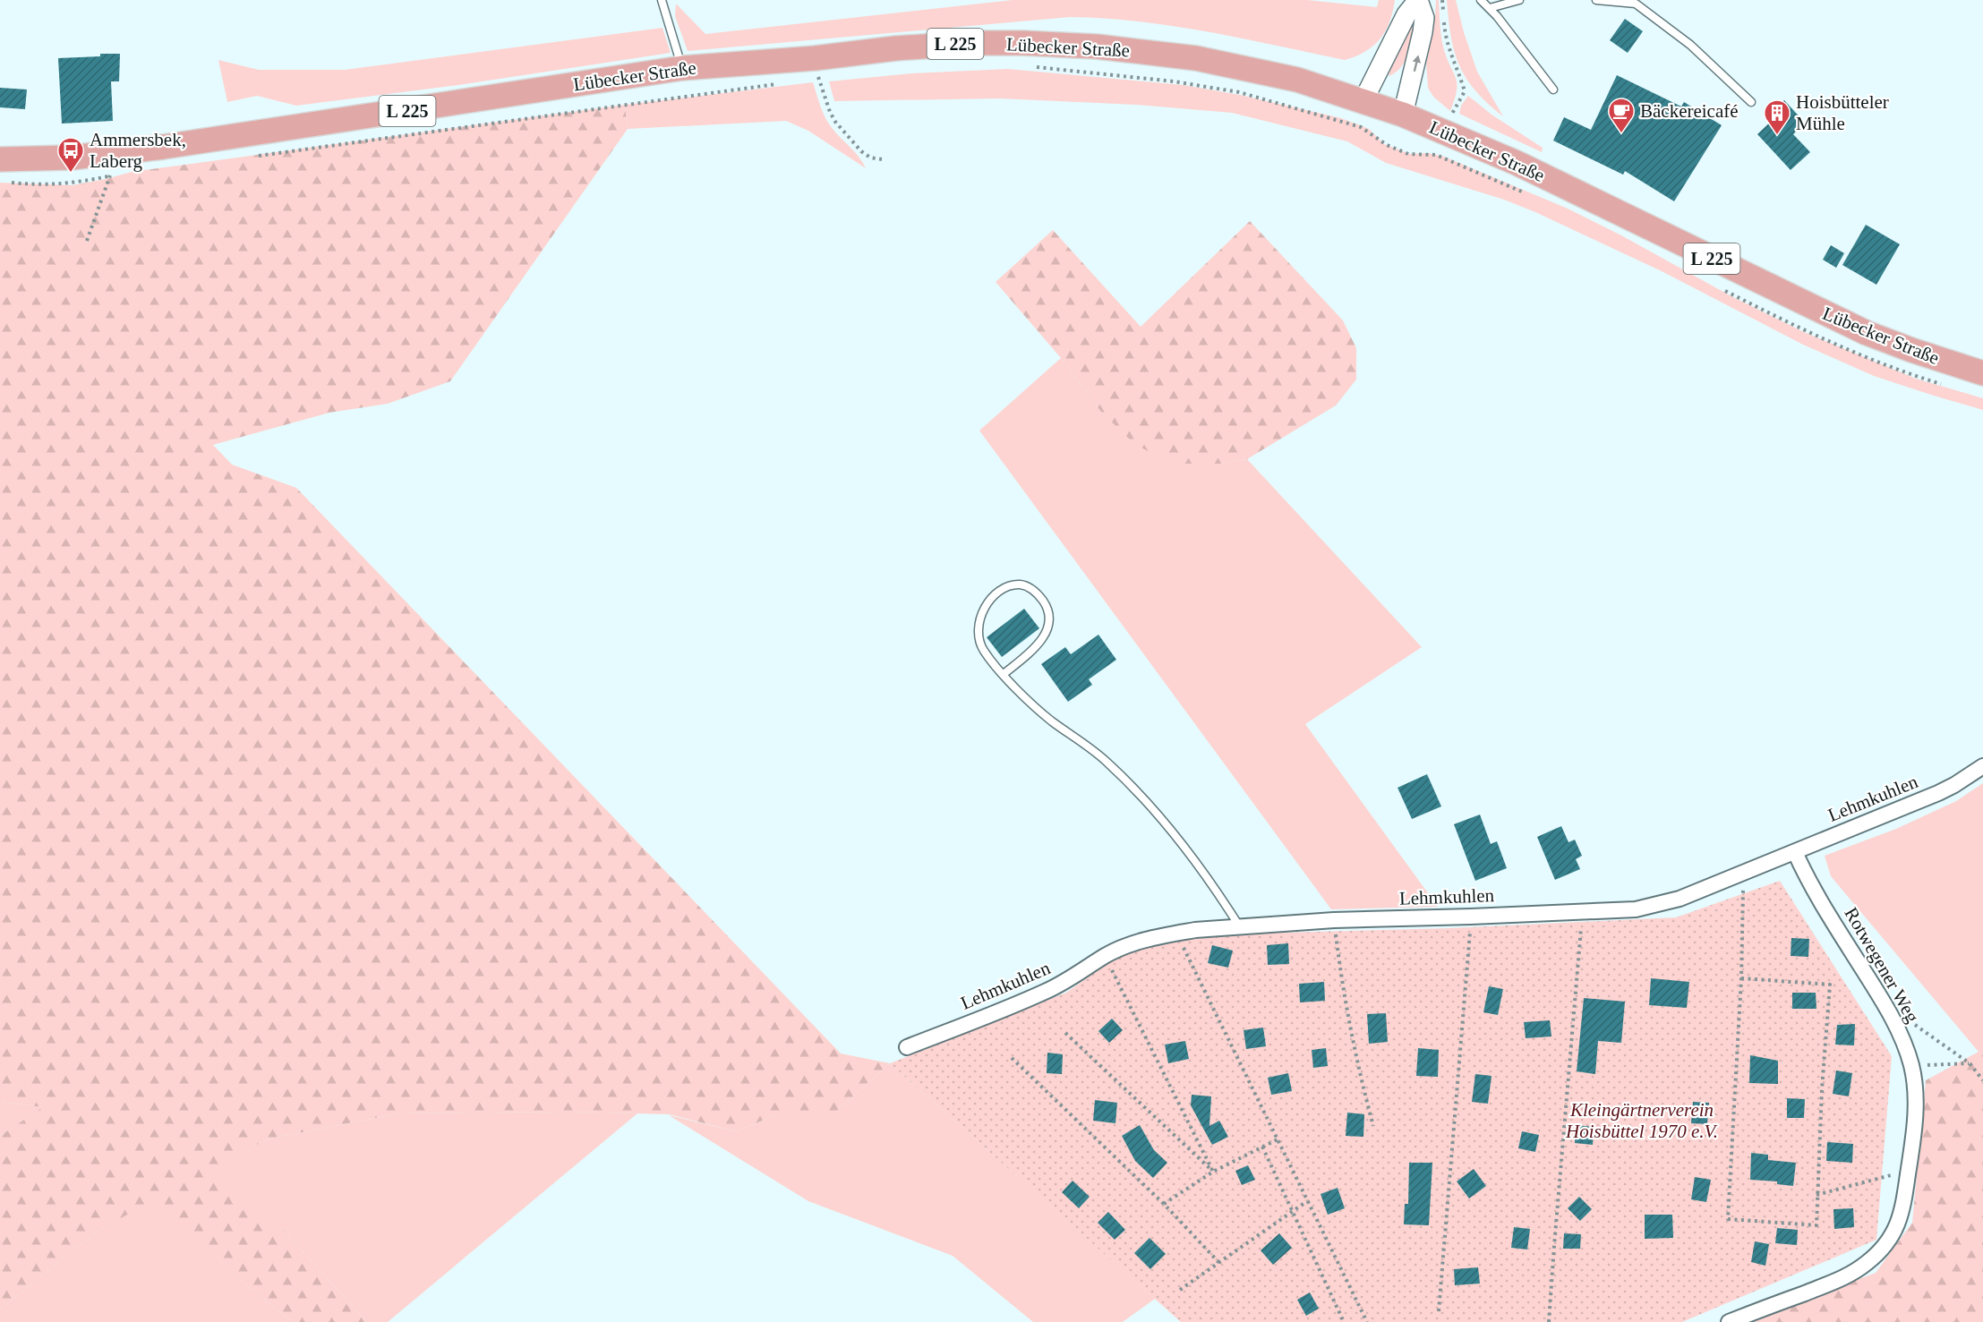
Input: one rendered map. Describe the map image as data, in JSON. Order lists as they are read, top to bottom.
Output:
{
  "streets": {
    "main road": ["L 225", "Lübecker Straße"],
    "street": ["Lehmkuhlen", "Rotwegener Weg"]
  },
  "crossings": [
    ["Lehmkuhlen", "Rotwegener Weg"]
  ],
  "parks": ["Kleingärtnerverein Hoisbüttel 1970 e.V."],
  "places": {
    "cafe": ["Bäckereicafé"],
    "building": ["Hoisbütteler Mühle"],
    "bus stop": ["Ammersbek, Laberg"]
  }
}
